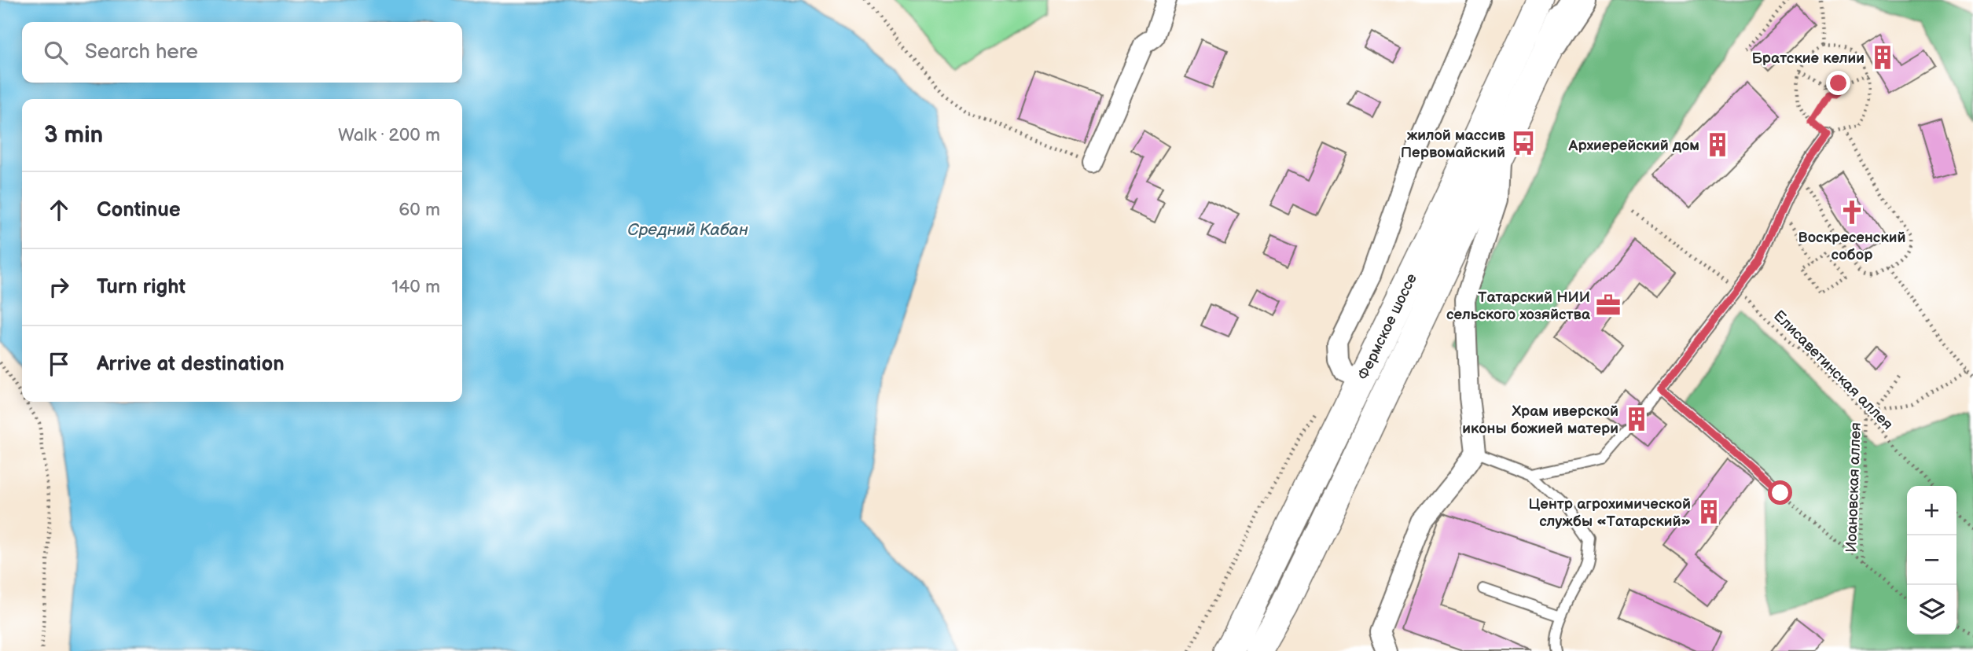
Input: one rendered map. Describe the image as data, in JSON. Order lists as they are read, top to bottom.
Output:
{
  "streets": {
    "main road": ["Фермское шоссе"],
    "path": ["Елисаветинская аллея", "Иоановская аллея"]
  },
  "crossings": [
    ["Елисаветинская аллея", "Иоановская аллея"]
  ],
  "water": ["Средний Кабан"],
  "places": {
    "building": [
      "Братские келии",
      "Архиерейский дом",
      "Храм иверской иконы божией матери",
      "Центр агрохимической службы «Татарский»"
    ],
    "bus stop": ["жилой массив Первомайский"],
    "church": ["Воскресенский собор"],
    "office": ["Татарский НИИ сельского хозяйства"]
  },
  "page": {
    "search": "Search here",
    "heading": ["3 min", "Walk · 200 m"],
    "list": [
      ["Continue", "60 m"],
      ["Turn right", "140 m"],
      "Arrive at destination"
    ],
    "map_buttons": ["+", "−"]
  }
}
